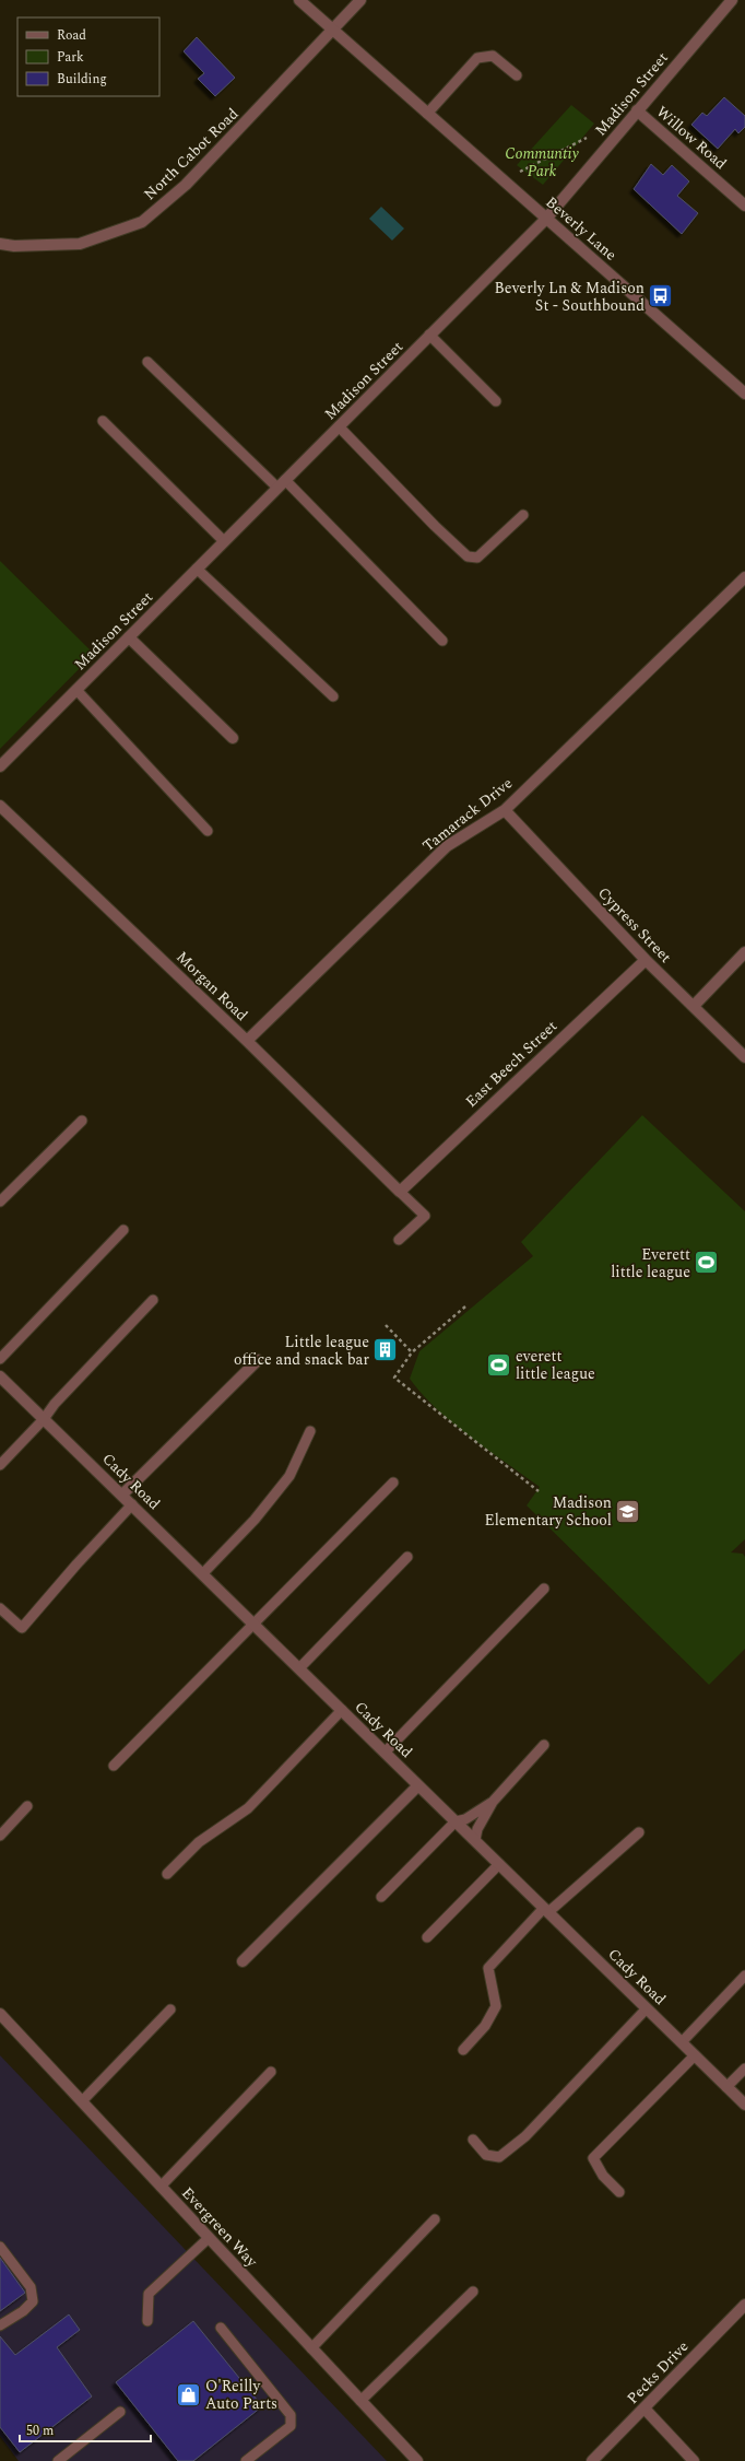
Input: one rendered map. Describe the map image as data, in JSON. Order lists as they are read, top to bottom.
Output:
{
  "streets": {
    "street": [
      "Madison Street",
      "Willow Road",
      "North Cabot Road",
      "Beverly Lane",
      "Tamarack Drive",
      "Cypress Street",
      "Morgan Road",
      "East Beech Street",
      "Cady Road",
      "Evergreen Way",
      "Pecks Drive"
    ]
  },
  "crossings": [
    ["Madison Street", "Willow Road"],
    ["Madison Street", "Beverly Lane"],
    ["North Cabot Road", "Beverly Lane"],
    ["Tamarack Drive", "Cypress Street"],
    ["Tamarack Drive", "Morgan Road"],
    ["Cypress Street", "East Beech Street"],
    ["Morgan Road", "East Beech Street"]
  ],
  "parks": ["Communtiy Park"],
  "places": {
    "bus stop": ["Beverly Ln & Madison St - Southbound"],
    "sports": ["Everett little league", "everett little league"],
    "building": ["Little league office and snack bar"],
    "school or university": ["Madison Elementary School"],
    "shop": ["O'Reilly Auto Parts"]
  },
  "legend": ["Road", "Park", "Building"],
  "scale_bar": "50 m"
}
